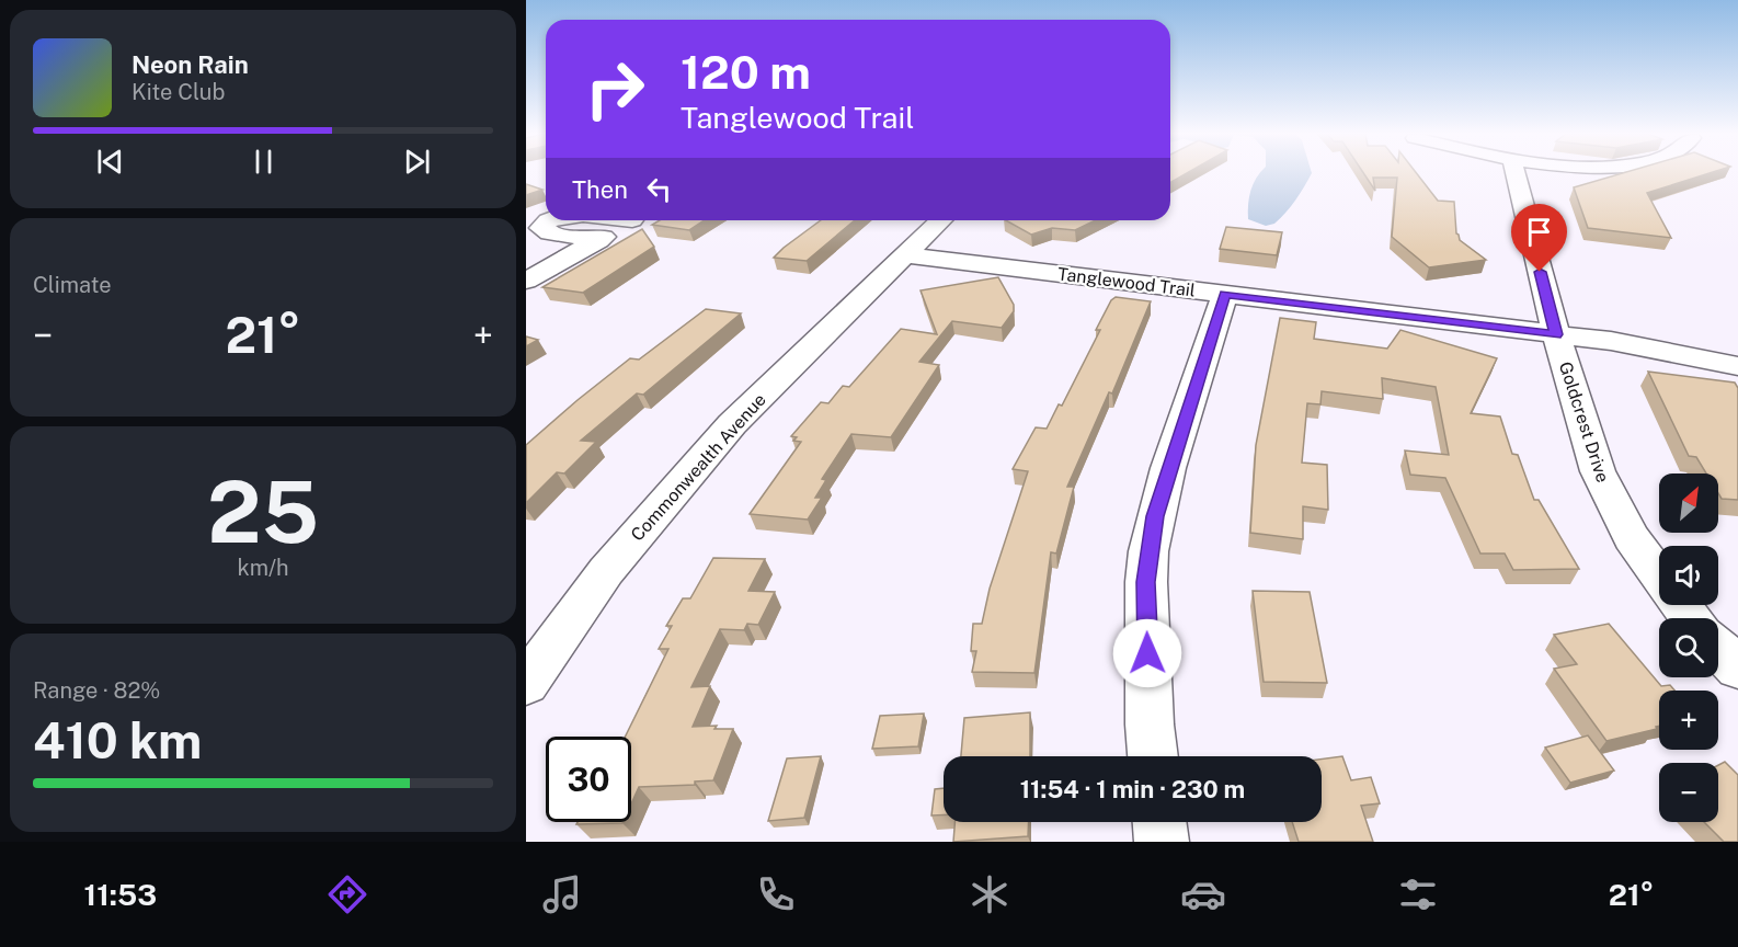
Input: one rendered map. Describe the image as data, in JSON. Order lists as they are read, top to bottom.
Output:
{
  "streets": {
    "street": ["Tanglewood Trail", "Goldcrest Drive", "Commonwealth Avenue"]
  },
  "crossings": [
    ["Tanglewood Trail", "Goldcrest Drive"],
    ["Tanglewood Trail", "Commonwealth Avenue"]
  ],
  "north": "top right",
  "page": {
    "turn": ["120 m", "Tanglewood Trail"],
    "song": ["Neon Rain", "Kite Club"],
    "then": "Then",
    "tile": [
      "Climate",
      ["25", "km/h"],
      ["Range · 82%", "410 km"]
    ],
    "heat": ["−", "21°", "+"],
    "map_buttons": ["+", "−"],
    "limit": "30",
    "trip": "11:54 · 1 min · 230 m",
    "tabs": ["11:53", "21°"]
  }
}
